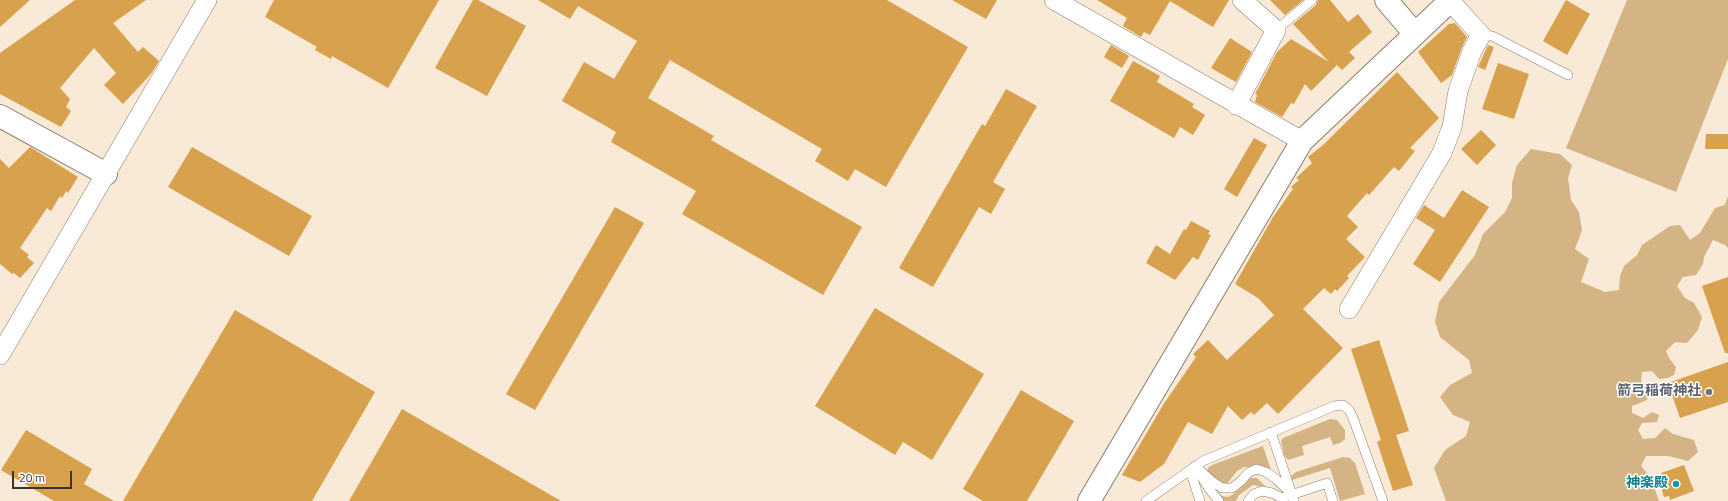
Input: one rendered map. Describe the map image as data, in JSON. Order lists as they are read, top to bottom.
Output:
{
  "places": ["箭弓稲荷神社", "神楽殿"],
  "scale_bar": "20 m"
}
